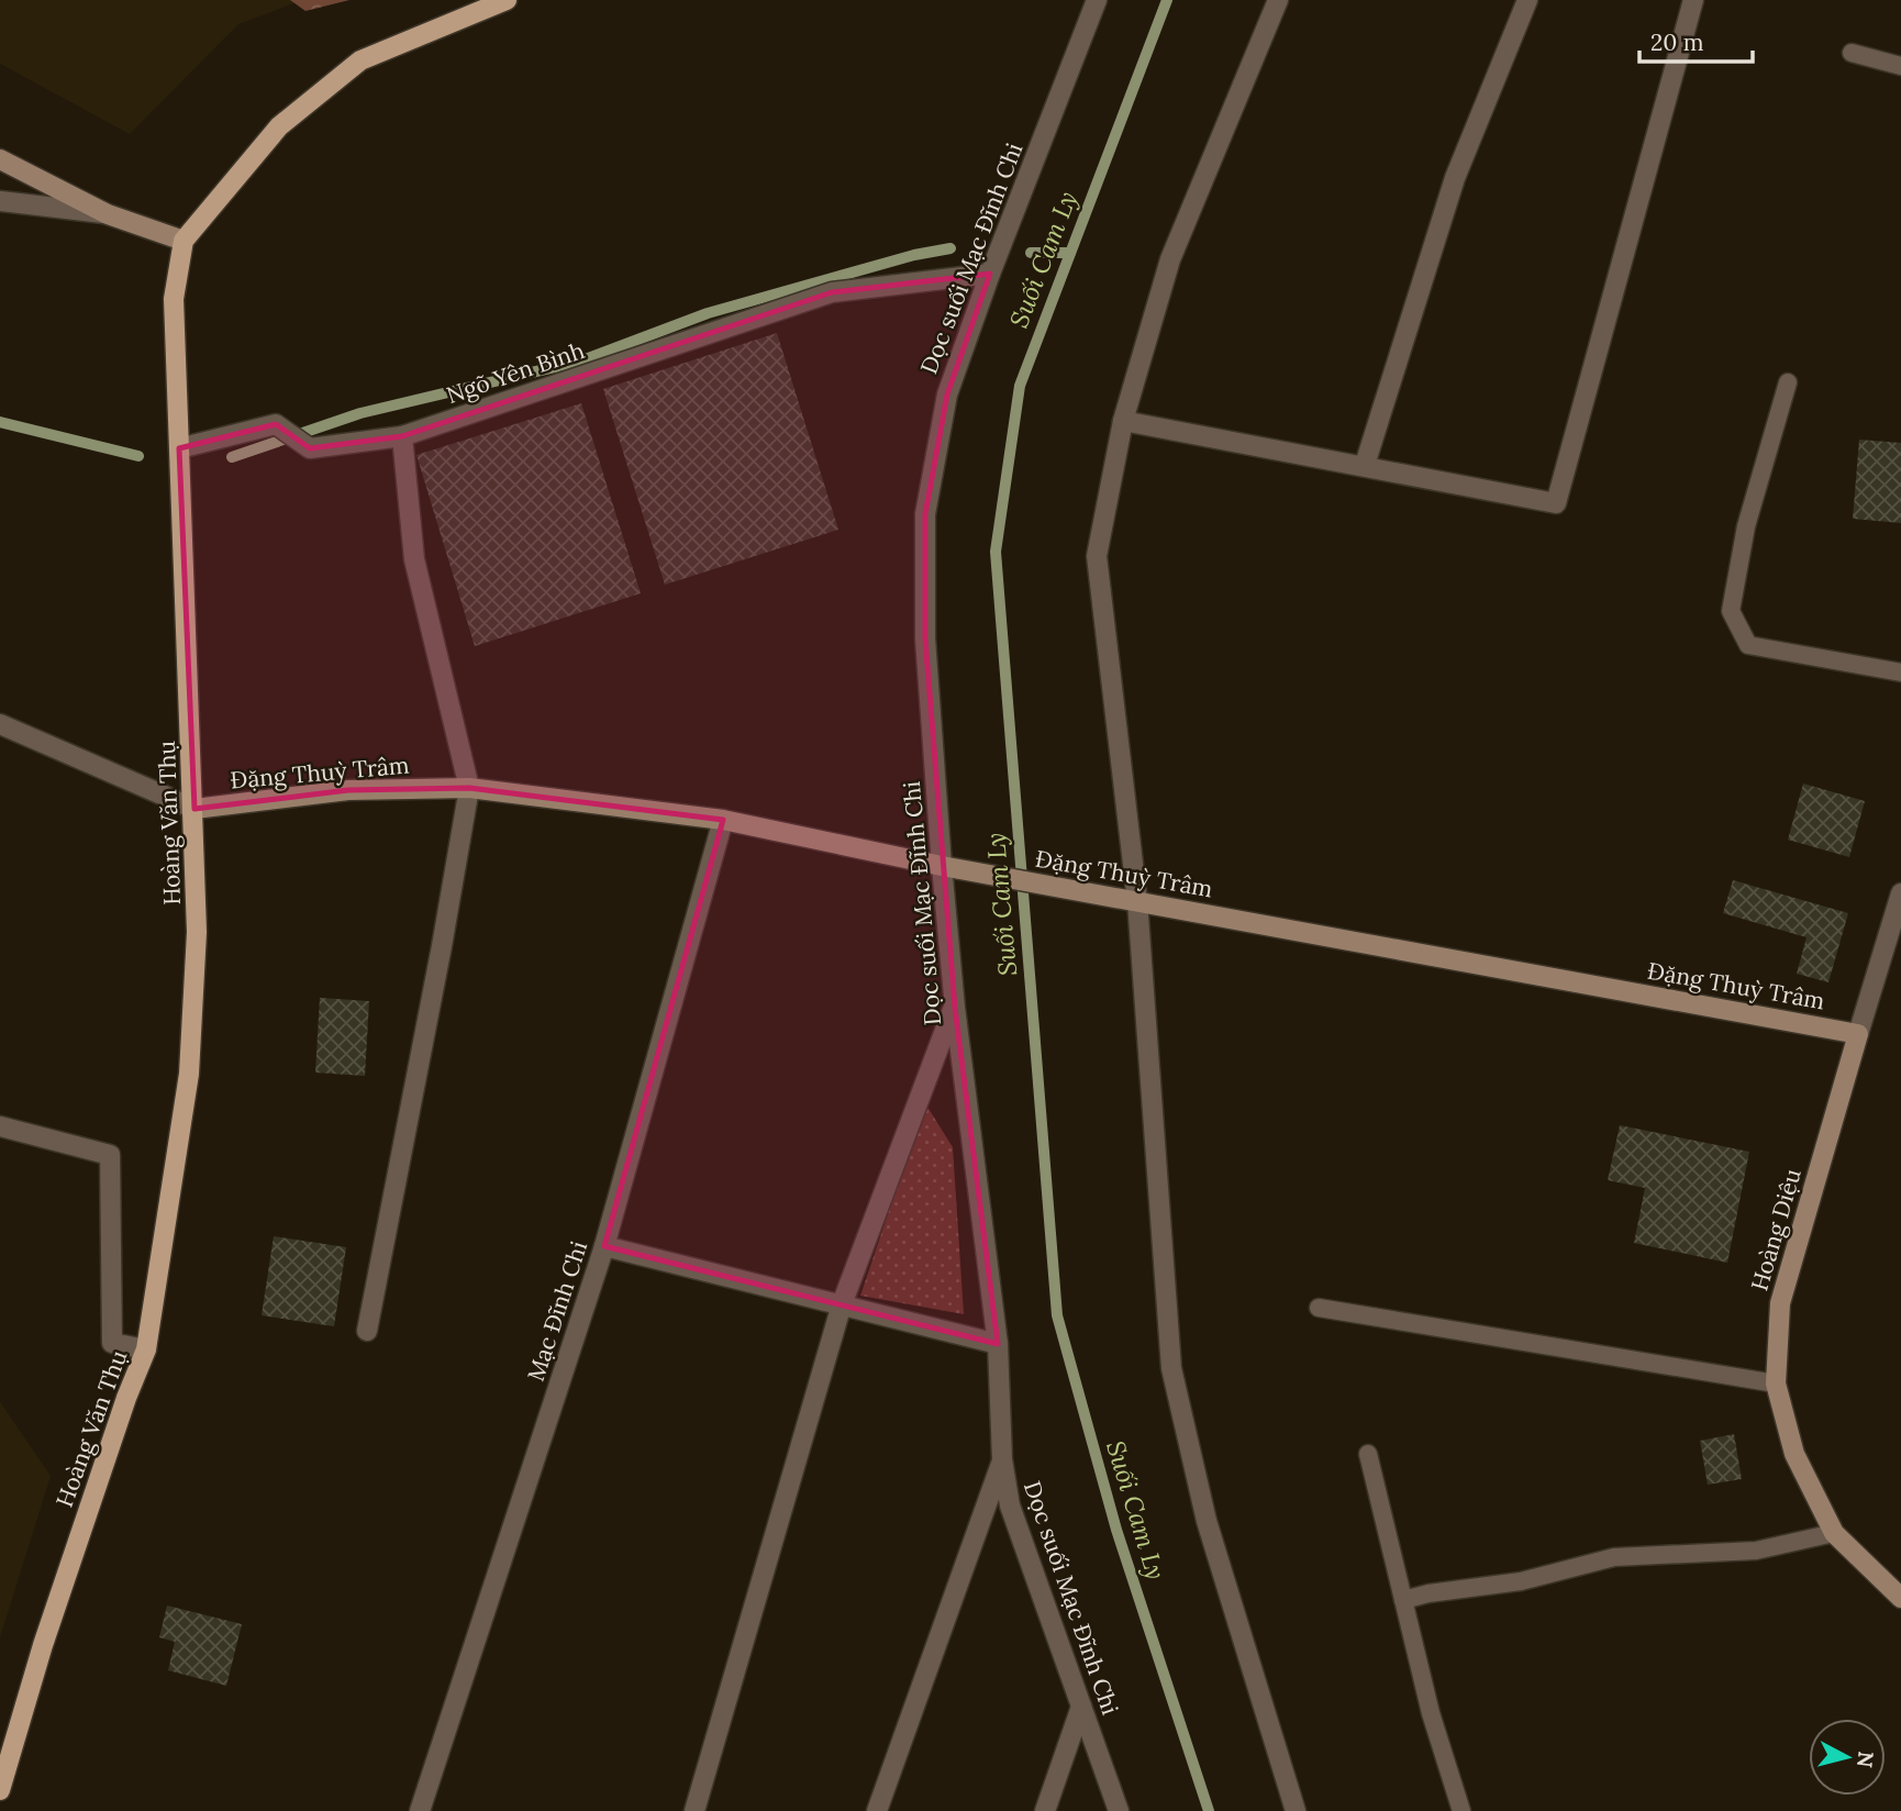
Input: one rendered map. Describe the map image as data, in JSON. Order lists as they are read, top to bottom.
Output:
{
  "streets": {
    "main road": ["Hoàng Văn Thụ"],
    "street": [
      "Dọc suối Mạc Đĩnh Chi",
      "Ngõ Yên Bình",
      "Đặng Thuỳ Trâm",
      "Hoàng Diệu",
      "Mạc Đĩnh Chi"
    ]
  },
  "crossings": [
    ["Dọc suối Mạc Đĩnh Chi", "Ngõ Yên Bình"],
    ["Dọc suối Mạc Đĩnh Chi", "Đặng Thuỳ Trâm"],
    ["Ngõ Yên Bình", "Hoàng Văn Thụ"],
    ["Đặng Thuỳ Trâm", "Hoàng Văn Thụ"],
    ["Đặng Thuỳ Trâm", "Hoàng Diệu"],
    ["Đặng Thuỳ Trâm", "Mạc Đĩnh Chi"]
  ],
  "water": ["Suối Cam Ly"],
  "scale_bar": "20 m",
  "north": "right"
}
